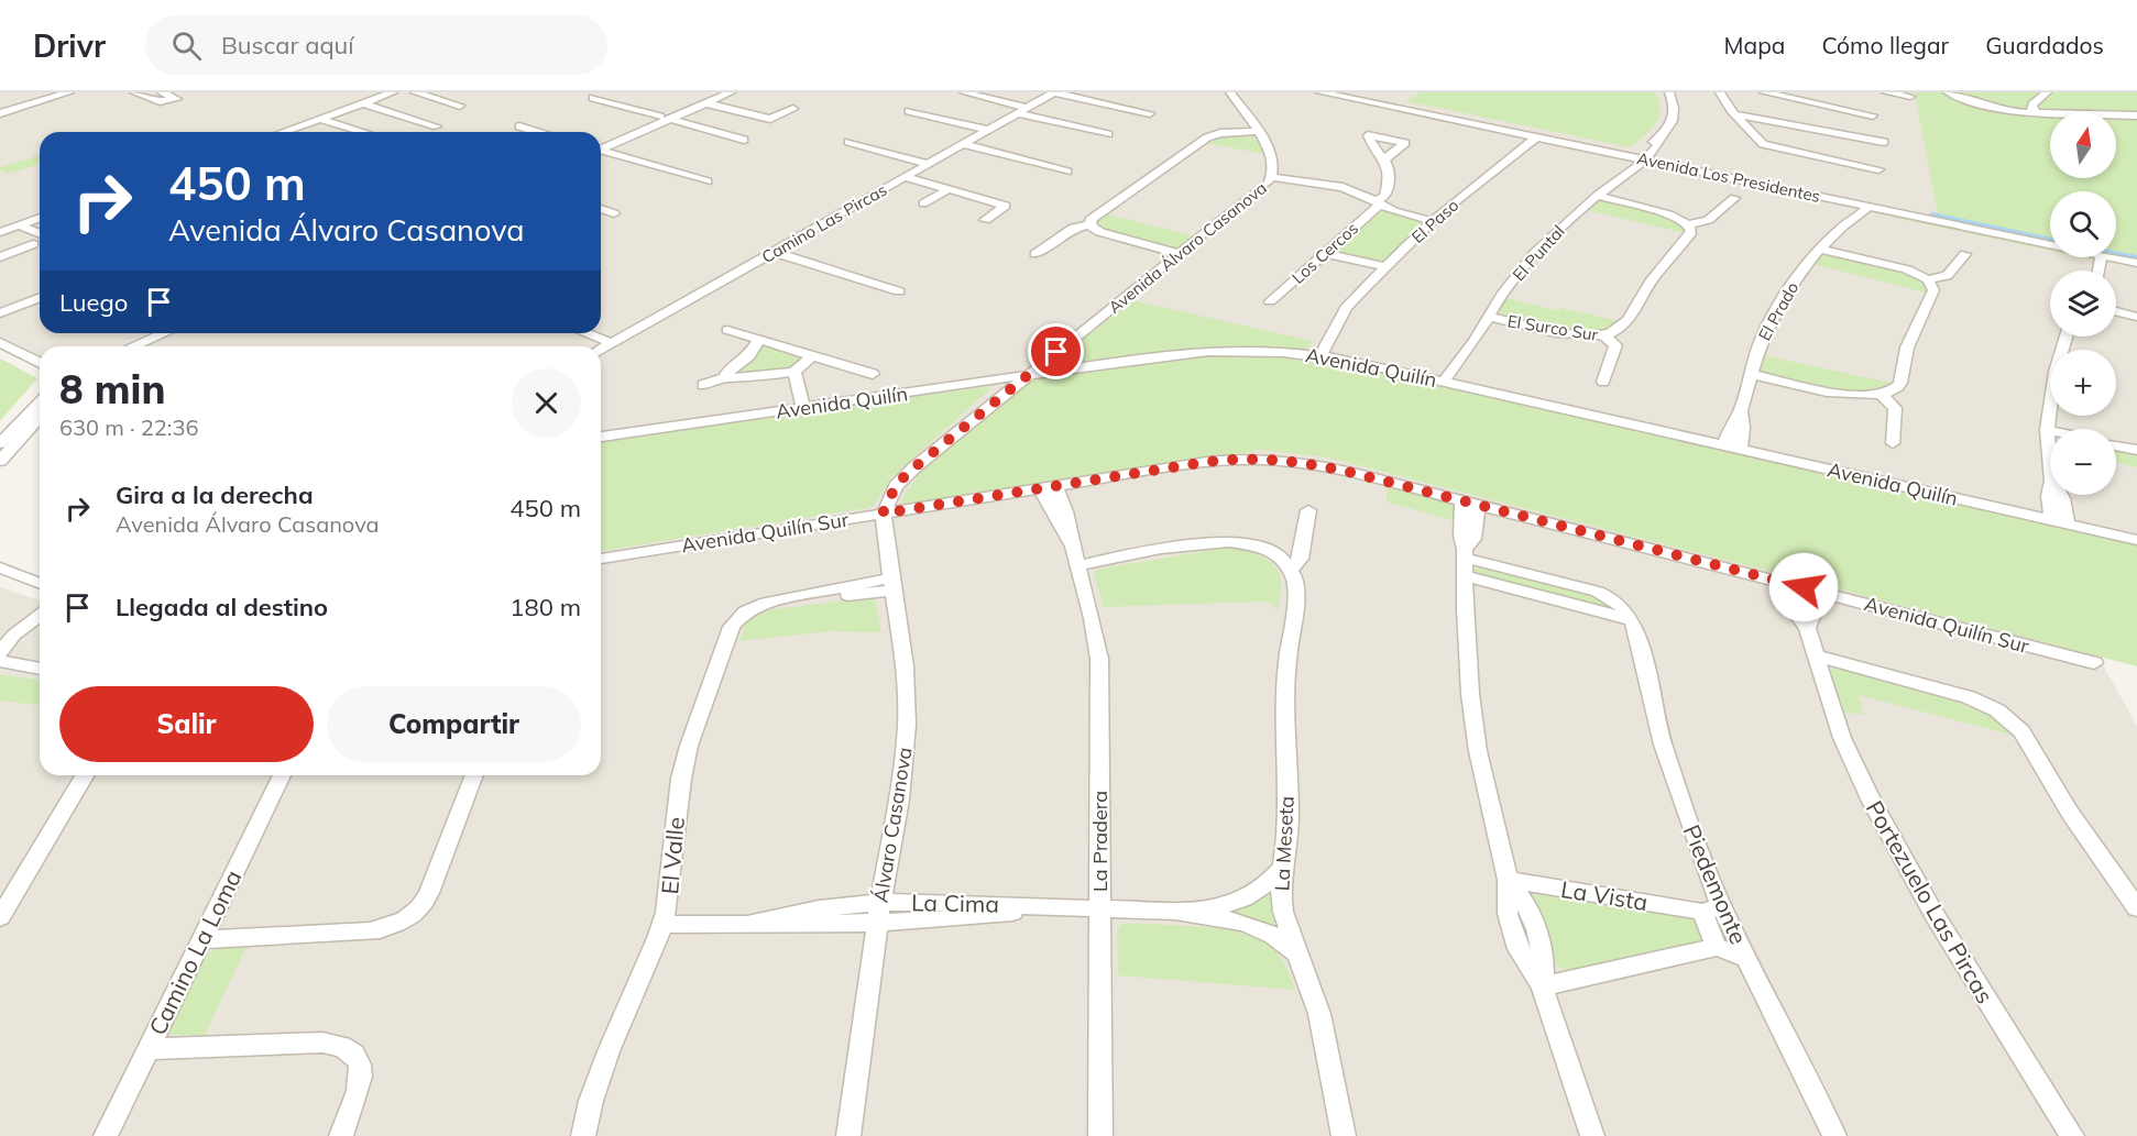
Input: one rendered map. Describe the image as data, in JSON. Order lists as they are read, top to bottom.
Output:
{
  "streets": {
    "street": [
      "Avenida Los Presidentes",
      "El Paso",
      "Camino Las Pircas",
      "Avenida Álvaro Casanova",
      "Los Cercos",
      "El Puntal",
      "El Prado",
      "El Surco Sur",
      "Avenida Quilín",
      "Avenida Quilín Sur",
      "Álvaro Casanova",
      "La Pradera",
      "La Meseta",
      "El Valle",
      "Piedemonte",
      "La Vista",
      "Portezuelo Las Pircas",
      "La Cima",
      "Camino La Loma"
    ]
  },
  "crossings": [
    ["Avenida Los Presidentes", "El Paso"],
    ["Avenida Los Presidentes", "El Puntal"],
    ["Avenida Los Presidentes", "El Prado"],
    ["El Paso", "Avenida Quilín"],
    ["Avenida Álvaro Casanova", "Avenida Quilín"],
    ["Avenida Álvaro Casanova", "Avenida Quilín Sur"],
    ["Avenida Álvaro Casanova", "Álvaro Casanova"],
    ["El Puntal", "El Surco Sur"],
    ["El Puntal", "Avenida Quilín"],
    ["El Prado", "Avenida Quilín"],
    ["Avenida Quilín Sur", "Álvaro Casanova"],
    ["Avenida Quilín Sur", "La Pradera"],
    ["Avenida Quilín Sur", "Portezuelo Las Pircas"],
    ["Álvaro Casanova", "El Valle"],
    ["Álvaro Casanova", "La Cima"],
    ["La Pradera", "La Cima"],
    ["La Meseta", "La Cima"],
    ["El Valle", "La Cima"],
    ["Piedemonte", "La Vista"]
  ],
  "north": "top",
  "page": {
    "header": "Drivr",
    "search": "Buscar aquí",
    "nav": ["Mapa", "Cómo llegar", "Guardados"],
    "map_buttons": ["+", "−"],
    "turn": ["450 m", "Avenida Álvaro Casanova"],
    "then": "Luego",
    "heading": ["8 min", "630 m · 22:36"],
    "list": [
      {
        "name": "Gira a la derecha",
        "note": "Avenida Álvaro Casanova",
        "value": "450 m"
      },
      {
        "name": "Llegada al destino",
        "value": "180 m"
      }
    ],
    "buttons": ["Salir", "Compartir"]
  }
}
